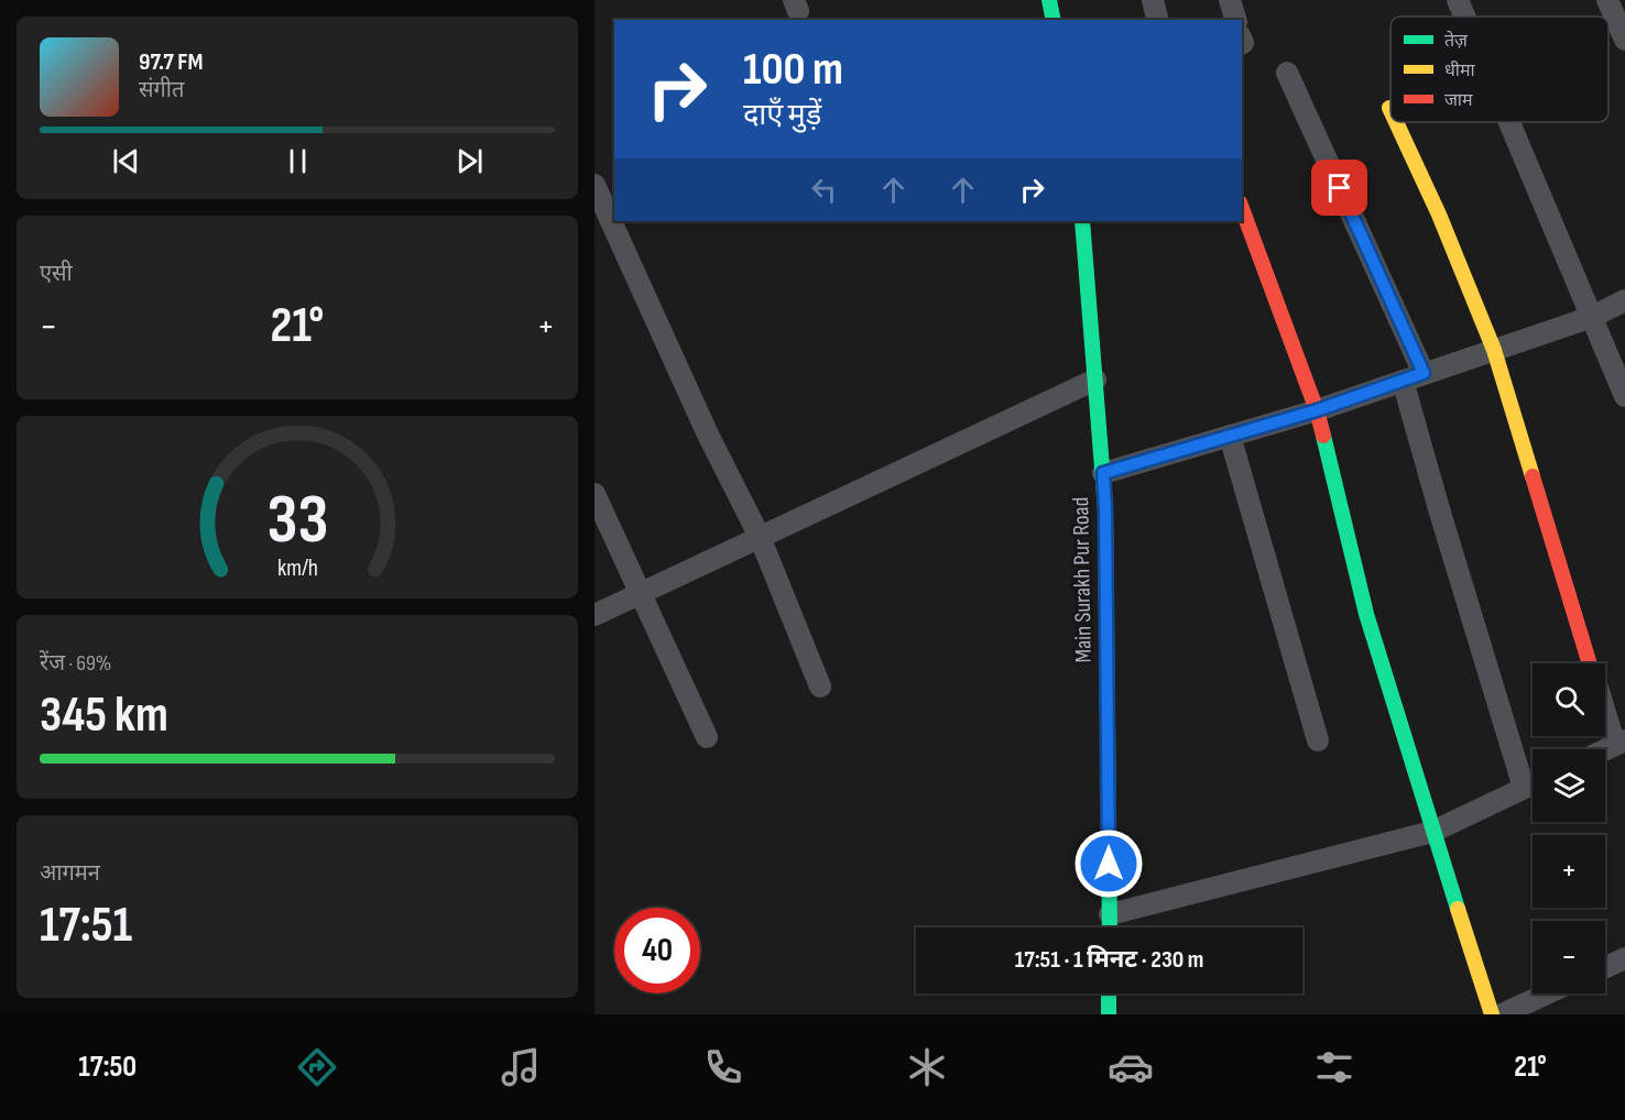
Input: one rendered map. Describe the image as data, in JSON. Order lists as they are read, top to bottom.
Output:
{
  "streets": {
    "street": ["Main Surakh Pur Road"]
  },
  "legend": ["तेज़", "धीमा", "जाम"],
  "page": {
    "turn": ["100 m", "दाएँ मुड़ें"],
    "song": ["97.7 FM", "संगीत"],
    "tile": [
      "एसी",
      ["रेंज · 69%", "345 km"],
      ["आगमन", "17:51"]
    ],
    "heat": ["−", "21°", "+"],
    "map_buttons": ["+", "−"],
    "limit": "40",
    "trip": "17:51 · 1 मिनट · 230 m",
    "tabs": ["17:50", "21°"],
    "gauge": ["33", "km/h"]
  }
}
